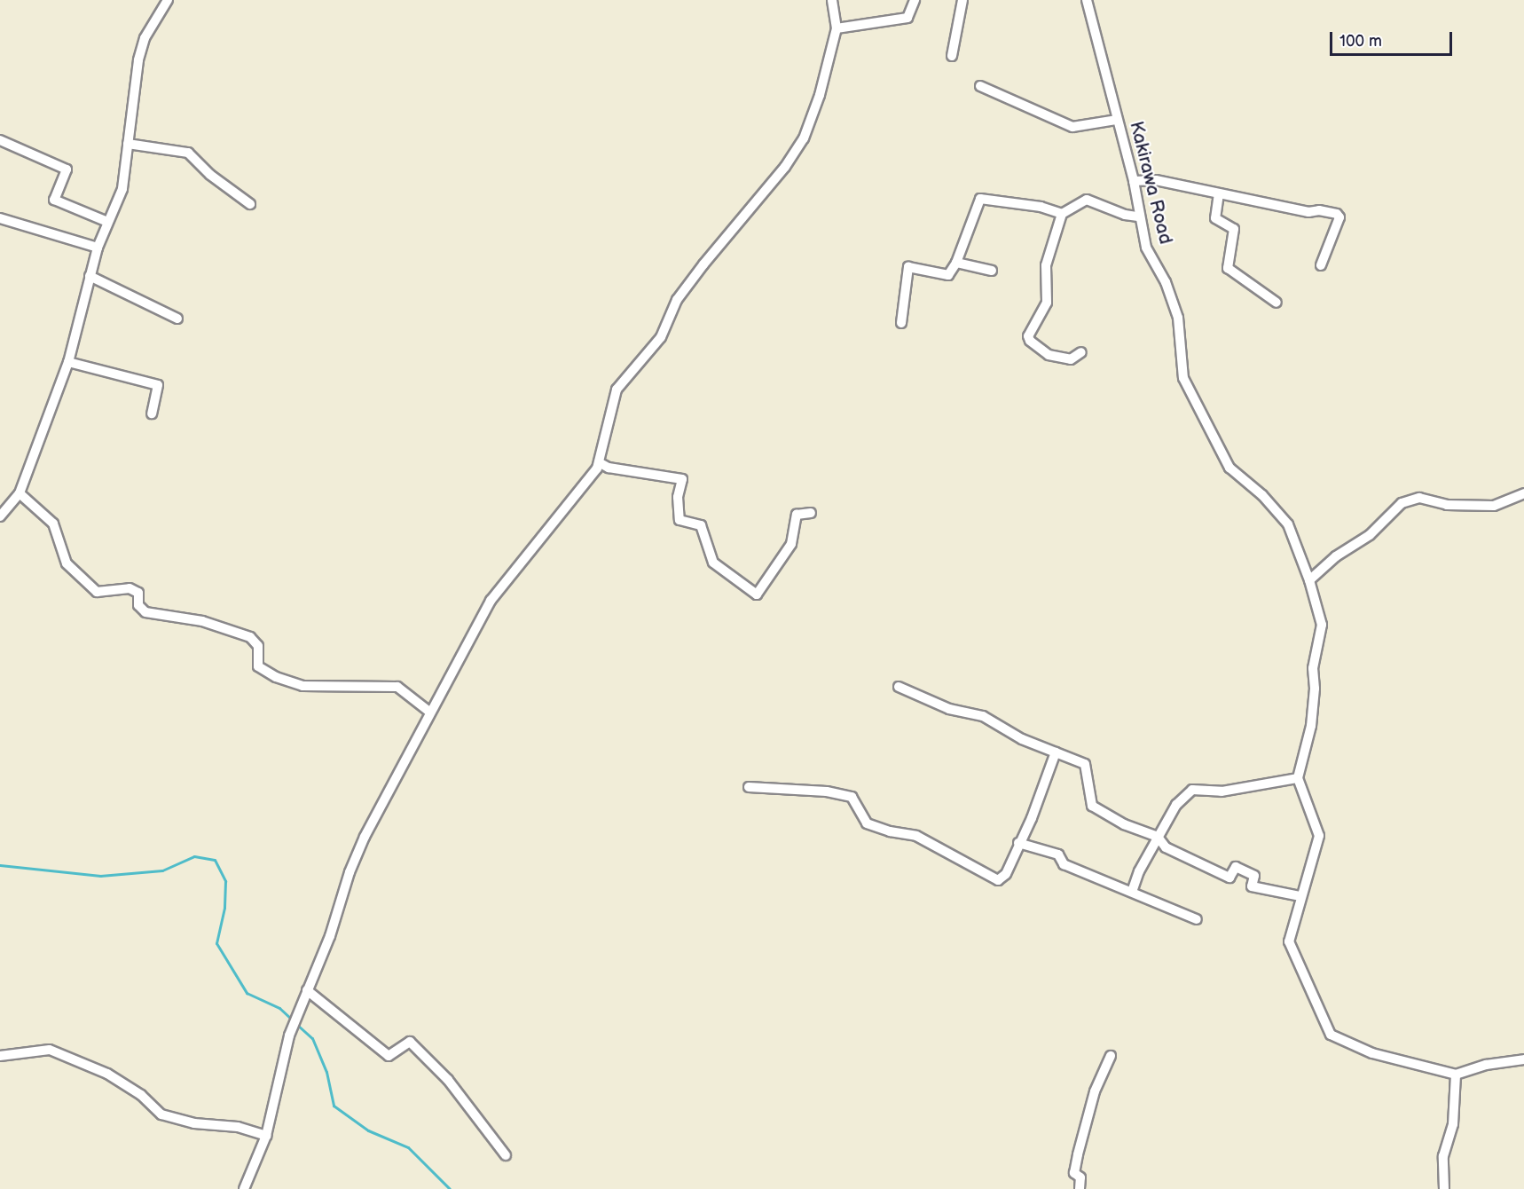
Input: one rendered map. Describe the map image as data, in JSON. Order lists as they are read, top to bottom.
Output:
{
  "streets": {
    "street": ["Kakirawa Road"]
  },
  "scale_bar": "100 m"
}
